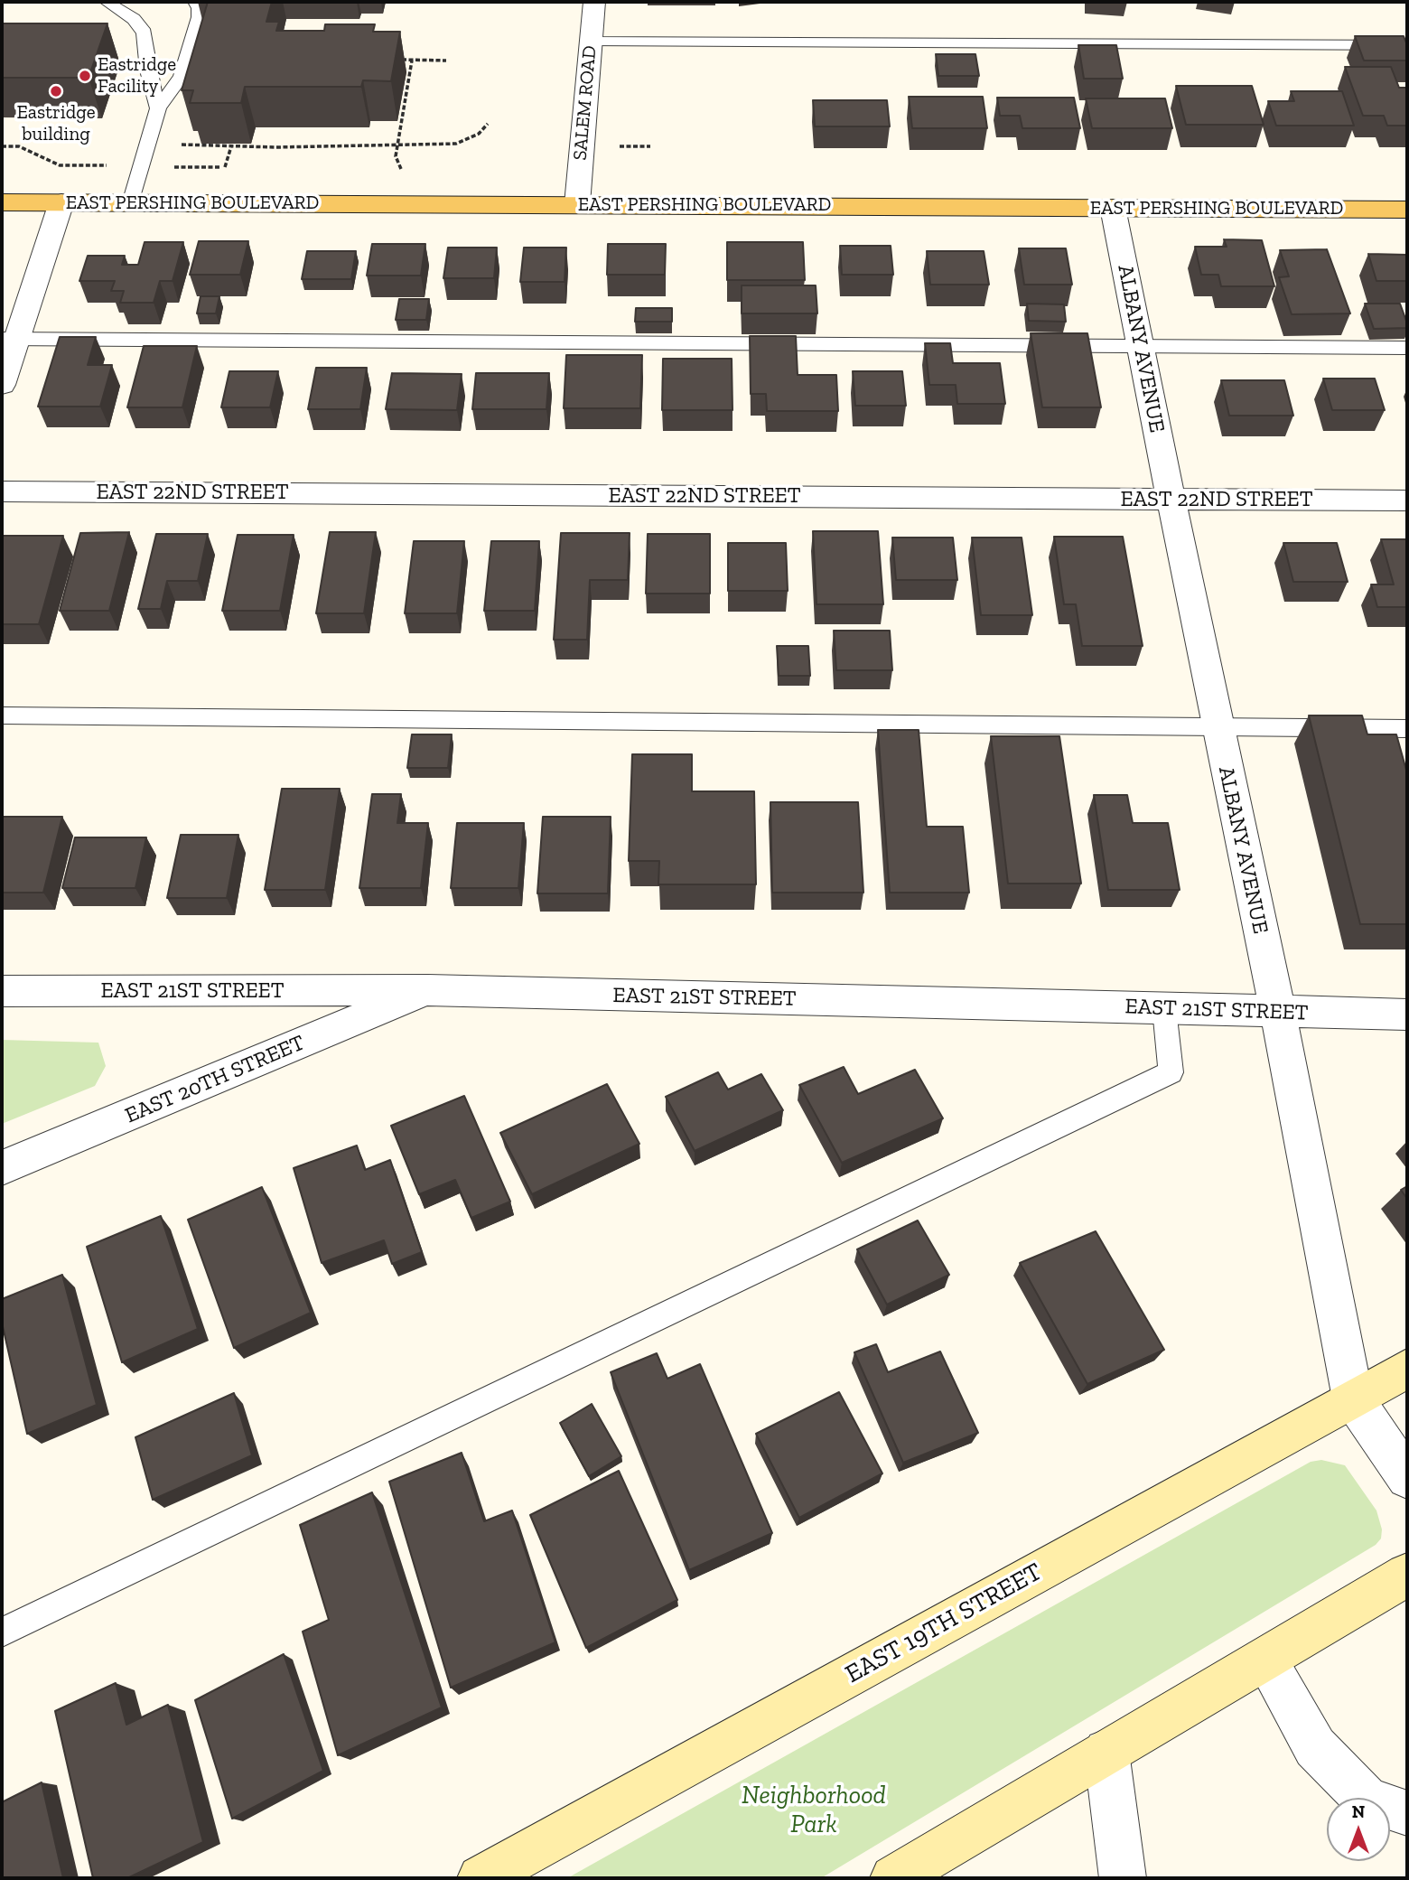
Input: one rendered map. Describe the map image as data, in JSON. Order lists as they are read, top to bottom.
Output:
{
  "streets": {
    "main road": ["EAST PERSHING BOULEVARD", "EAST 19TH STREET"],
    "street": [
      "SALEM ROAD",
      "ALBANY AVENUE",
      "EAST 22ND STREET",
      "EAST 21ST STREET",
      "EAST 20TH STREET"
    ]
  },
  "crossings": [
    ["SALEM ROAD", "EAST PERSHING BOULEVARD"],
    ["EAST PERSHING BOULEVARD", "ALBANY AVENUE"],
    ["ALBANY AVENUE", "EAST 22ND STREET"],
    ["ALBANY AVENUE", "EAST 21ST STREET"],
    ["ALBANY AVENUE", "EAST 19TH STREET"],
    ["EAST 21ST STREET", "EAST 20TH STREET"]
  ],
  "parks": ["Neighborhood Park"],
  "places": ["Eastridge Facility", "Eastridge building"],
  "north": "top"
}
